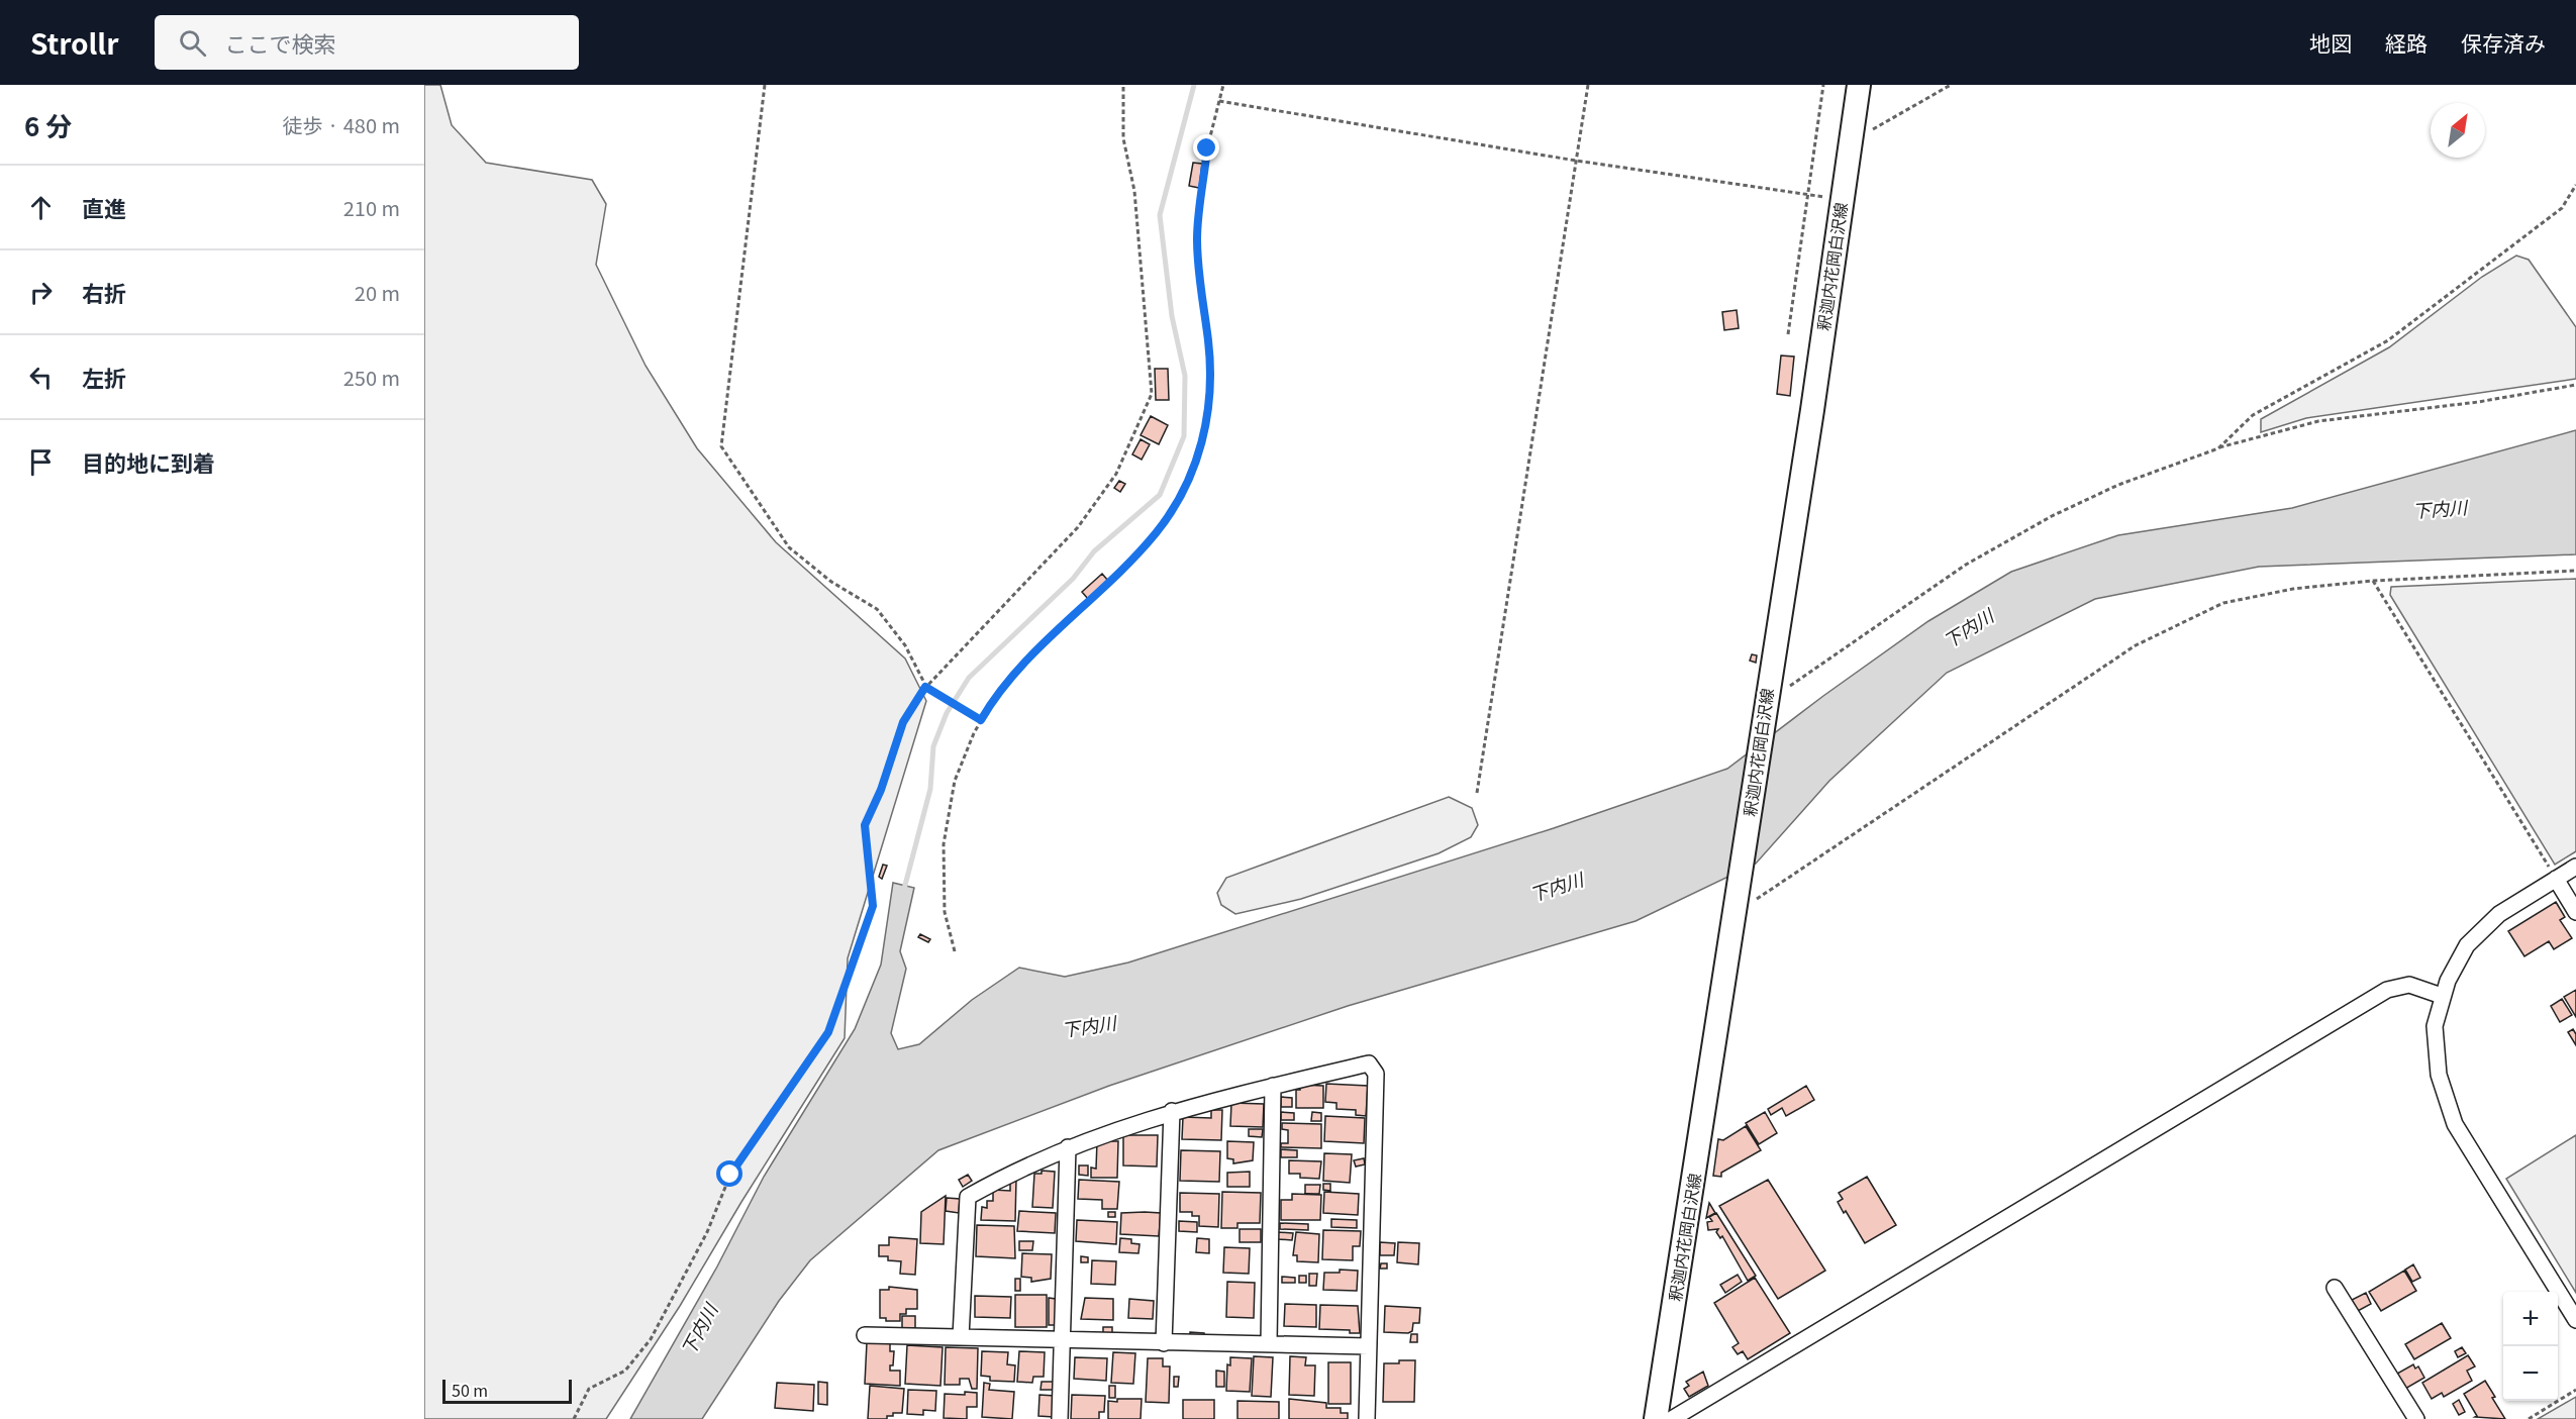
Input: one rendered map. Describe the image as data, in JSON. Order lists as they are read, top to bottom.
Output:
{
  "streets": {
    "main road": ["釈迦内花岡白沢線"]
  },
  "water": ["下内川"],
  "scale_bar": "50 m",
  "north": "top right",
  "page": {
    "header": "Strollr",
    "search": "ここで検索",
    "nav": ["地図", "経路", "保存済み"],
    "heading": ["6 分", "徒歩 · 480 m"],
    "list": [
      ["直進", "210 m"],
      ["右折", "20 m"],
      ["左折", "250 m"],
      "目的地に到着"
    ],
    "map_buttons": ["+", "−"],
    "scale": "50 m"
  }
}
